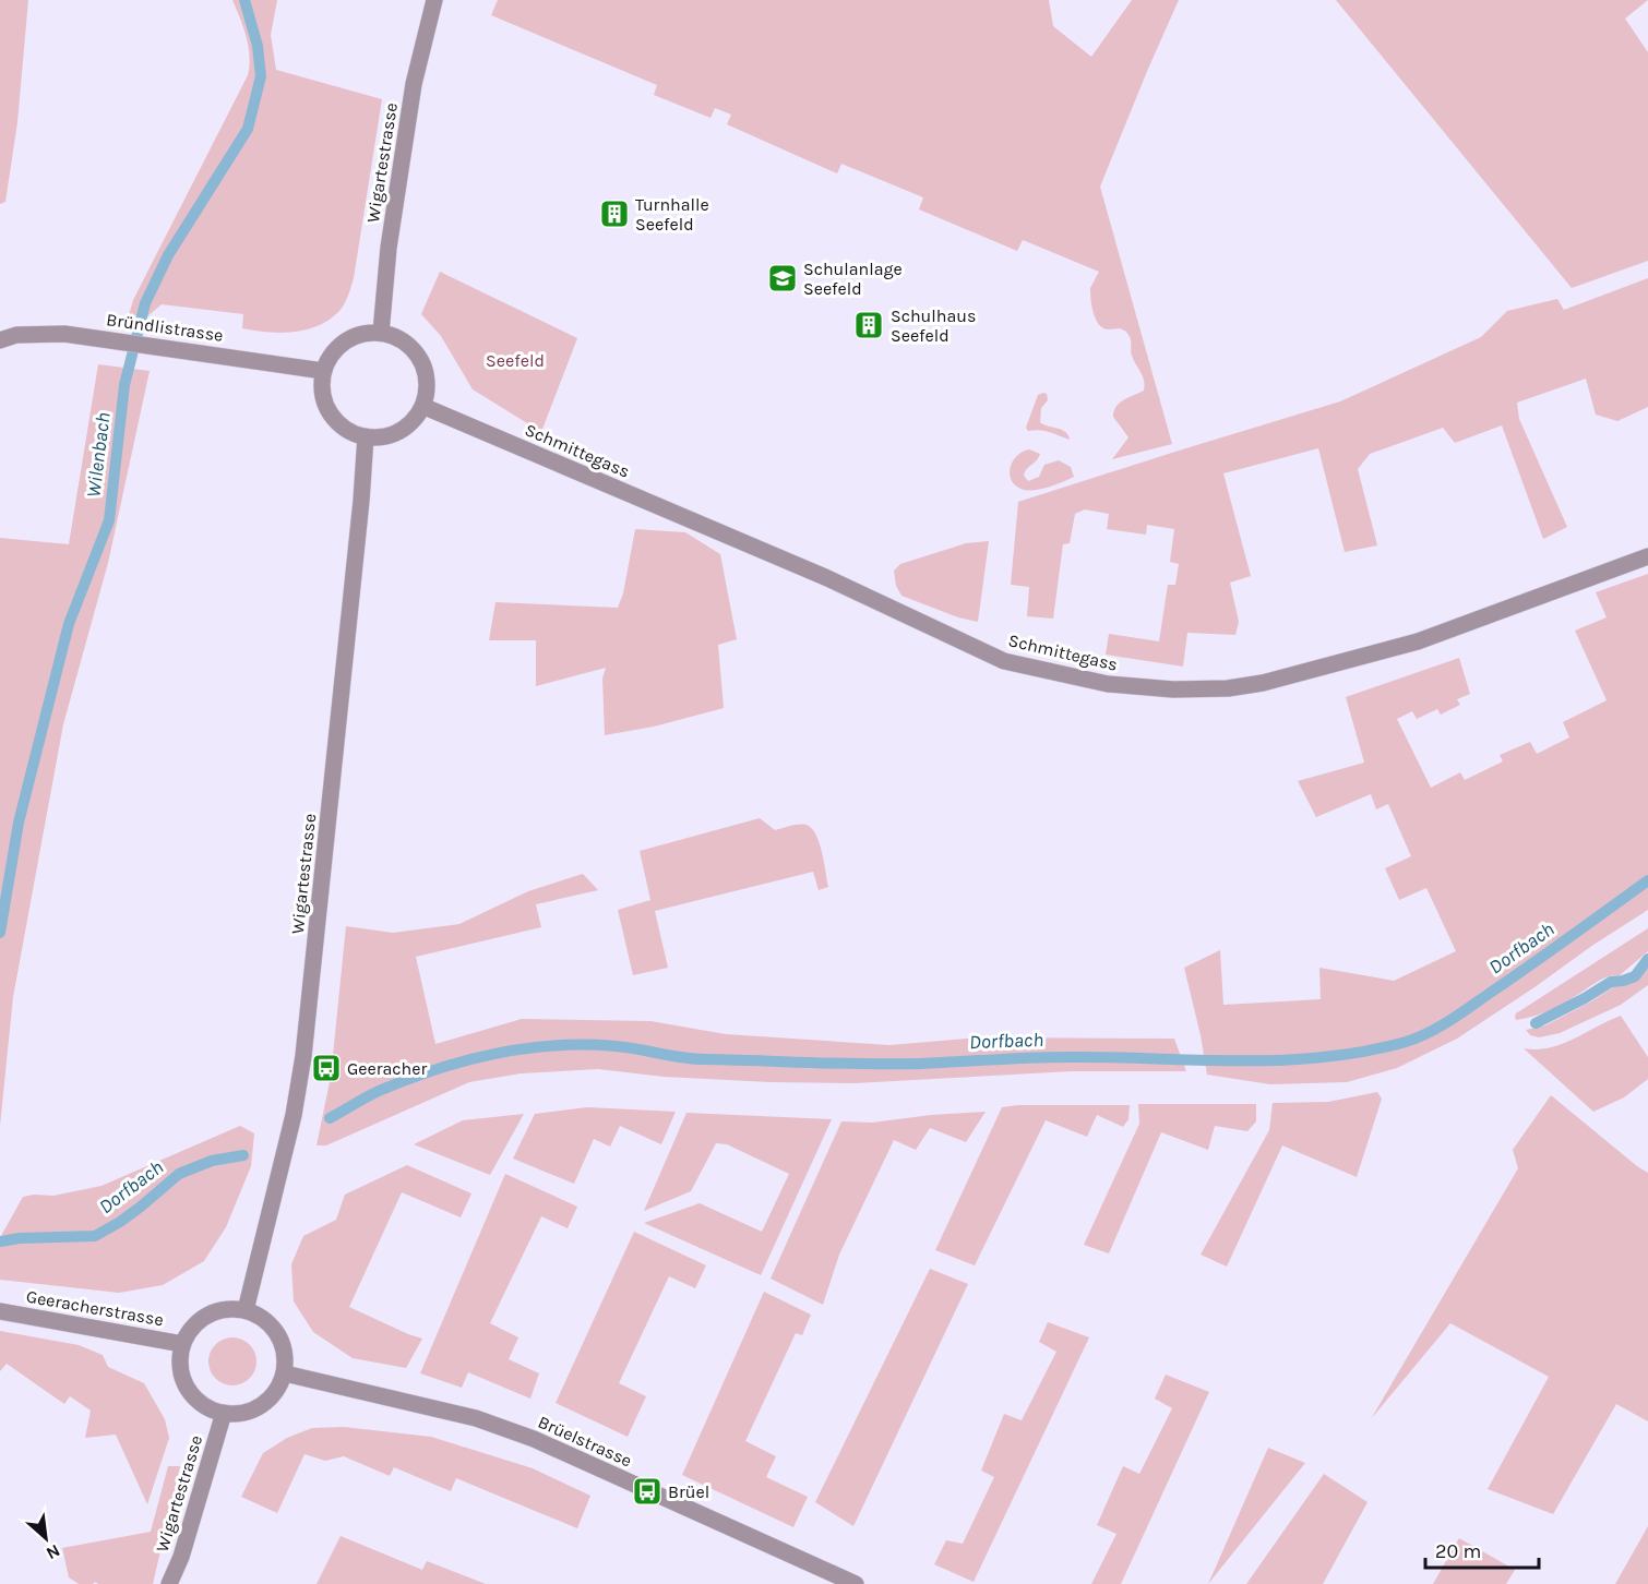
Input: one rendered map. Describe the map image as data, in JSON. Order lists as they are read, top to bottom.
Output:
{
  "streets": {
    "street": [
      "Wigartestrasse",
      "Bründlistrasse",
      "Schmittegass",
      "Geeracherstrasse",
      "Brüelstrasse"
    ]
  },
  "crossings": [
    ["Wigartestrasse", "Bründlistrasse"],
    ["Wigartestrasse", "Schmittegass"],
    ["Wigartestrasse", "Geeracherstrasse"],
    ["Wigartestrasse", "Brüelstrasse"],
    ["Bründlistrasse", "Schmittegass"],
    ["Geeracherstrasse", "Brüelstrasse"]
  ],
  "water": ["Wilenbach", "Dorfbach"],
  "parks": ["Seefeld"],
  "places": {
    "building": ["Turnhalle Seefeld", "Schulhaus Seefeld"],
    "school or university": ["Schulanlage Seefeld"],
    "bus stop": ["Geeracher", "Brüel"]
  },
  "scale_bar": "20 m",
  "north": "bottom right"
}
